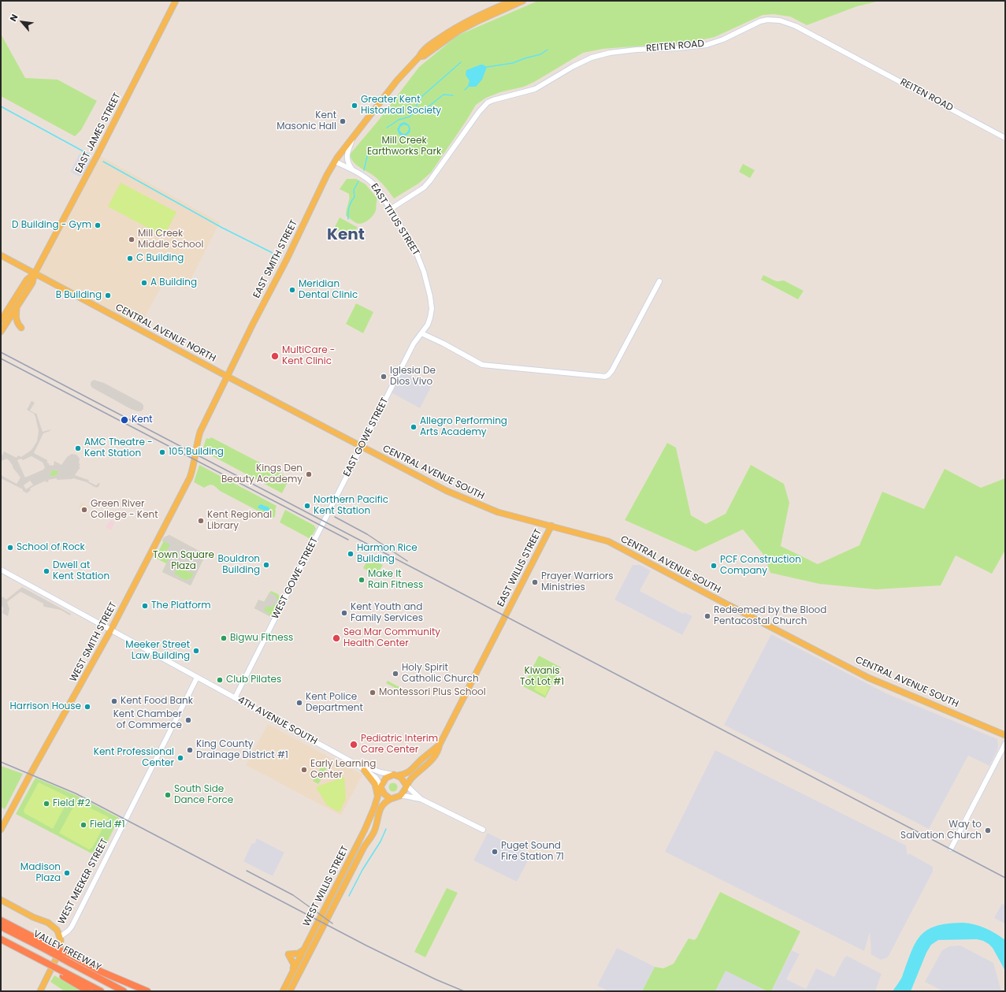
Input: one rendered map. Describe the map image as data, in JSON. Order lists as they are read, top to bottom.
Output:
{
  "streets": {
    "highway": ["VALLEY FREEWAY"],
    "main road": [
      "EAST JAMES STREET",
      "EAST SMITH STREET",
      "CENTRAL AVENUE NORTH",
      "CENTRAL AVENUE SOUTH",
      "EAST WILLIS STREET",
      "WEST SMITH STREET",
      "WEST MEEKER STREET",
      "WEST WILLIS STREET"
    ],
    "street": [
      "REITEN ROAD",
      "EAST TITUS STREET",
      "EAST GOWE STREET",
      "WEST GOWE STREET",
      "4TH AVENUE SOUTH"
    ]
  },
  "crossings": [
    ["REITEN ROAD", "EAST TITUS STREET"],
    ["EAST JAMES STREET", "CENTRAL AVENUE NORTH"],
    ["EAST TITUS STREET", "EAST SMITH STREET"],
    ["EAST TITUS STREET", "EAST GOWE STREET"],
    ["EAST SMITH STREET", "CENTRAL AVENUE NORTH"],
    ["EAST SMITH STREET", "WEST SMITH STREET"],
    ["CENTRAL AVENUE NORTH", "CENTRAL AVENUE SOUTH"],
    ["EAST GOWE STREET", "CENTRAL AVENUE SOUTH"],
    ["EAST GOWE STREET", "WEST GOWE STREET"],
    ["CENTRAL AVENUE SOUTH", "EAST WILLIS STREET"],
    ["WEST GOWE STREET", "4TH AVENUE SOUTH"],
    ["WEST SMITH STREET", "4TH AVENUE SOUTH"],
    ["4TH AVENUE SOUTH", "WEST MEEKER STREET"],
    ["4TH AVENUE SOUTH", "WEST WILLIS STREET"]
  ],
  "districts": ["Kent"],
  "parks": ["Mill Creek Earthworks Park", "Town Square Plaza", "Kiwanis Tot Lot #1"],
  "places": [
    "Greater Kent Historical Society",
    "Kent Masonic Hall",
    "D Building - Gym",
    "Mill Creek Middle School",
    "C Building",
    "A Building",
    "Meridian Dental Clinic",
    "B Building",
    "MultiCare - Kent Clinic",
    "Iglesia De Dios Vivo",
    "Kent",
    "Allegro Performing Arts Academy",
    "AMC Theatre - Kent Station",
    "105 Building",
    "Kings Den Beauty Academy",
    "Northern Pacific Kent Station",
    "Green River College - Kent",
    "Kent Regional Library",
    "School of Rock",
    "Harmon Rice Building",
    "Bouldron Building",
    "PCF Construction Company",
    "Dwell at Kent Station",
    "Make It Rain Fitness",
    "Prayer Warriors Ministries",
    "The Platform",
    "Kent Youth and Family Services",
    "Redeemed by the Blood Pentacostal Church",
    "Bigwu Fitness",
    "Sea Mar Community Health Center",
    "Meeker Street Law Building",
    "Holy Spirit Catholic Church",
    "Club Pilates",
    "Montessori Plus School",
    "Kent Food Bank",
    "Kent Police Department",
    "Harrison House",
    "Kent Chamber of Commerce",
    "Pediatric Interim Care Center",
    "King County Drainage District #1",
    "Kent Professional Center",
    "Early Learning Center",
    "South Side Dance Force",
    "Field #2",
    "Field #1",
    "Way to Salvation Church",
    "Puget Sound Fire Station 71",
    "Madison Plaza"
  ],
  "north": "top left"
}
